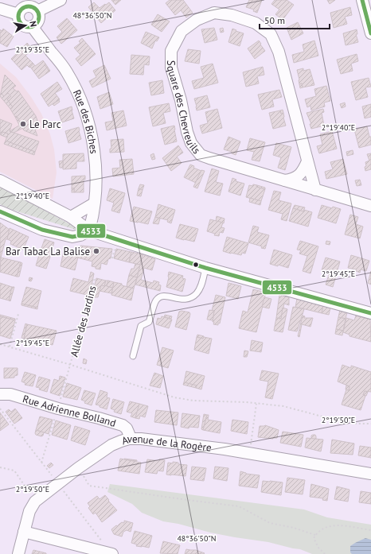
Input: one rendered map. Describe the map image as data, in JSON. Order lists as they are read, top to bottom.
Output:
{
  "streets": {
    "street": [
      "Square des Chevreuils",
      "Rue des Biches",
      "Rue Adrienne Bolland",
      "Avenue de la Rogère"
    ],
    "path": ["Allée des Jardins"]
  },
  "crossings": [
    ["Rue Adrienne Bolland", "Avenue de la Rogère"]
  ],
  "places": ["Le Parc", "Bar Tabac La Balise"],
  "lines": ["transit line 4533"],
  "scale_bar": "50 m",
  "north": "right",
  "coordinates": [
    "48°36'50\"N",
    "2°19'35\"E",
    "2°19'40\"E",
    "2°19'45\"E",
    "2°19'50\"E"
  ]
}
